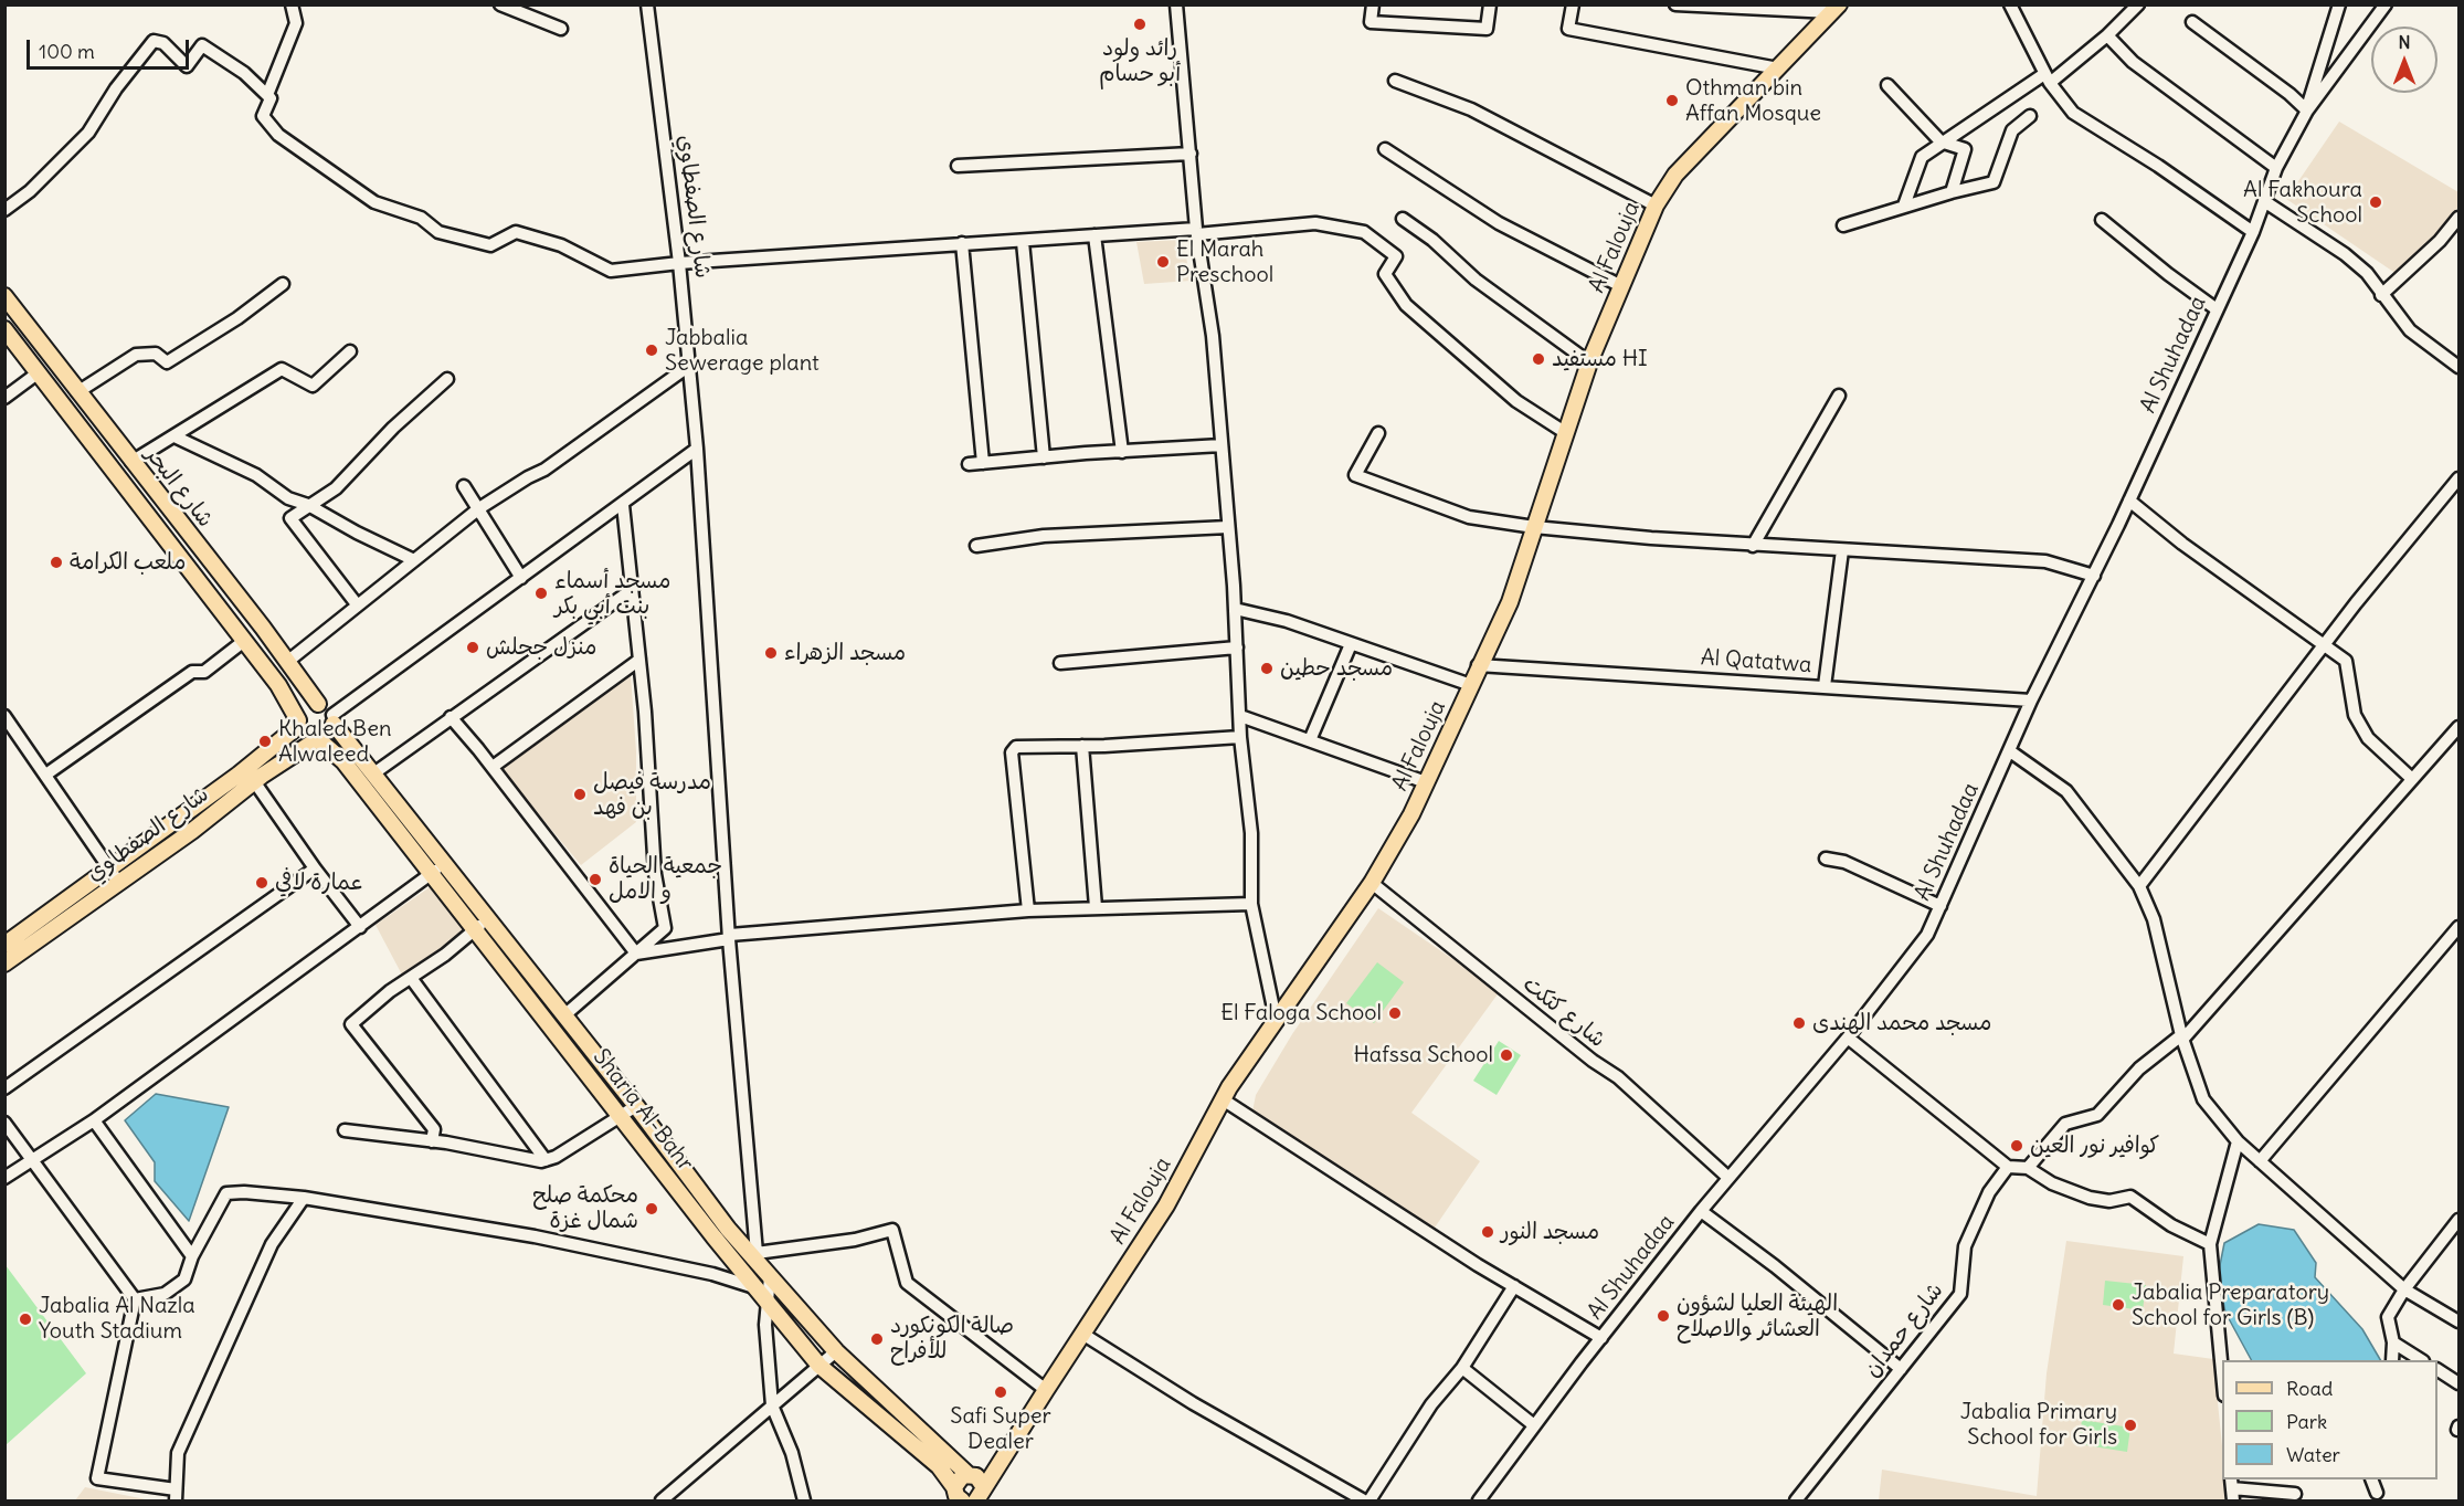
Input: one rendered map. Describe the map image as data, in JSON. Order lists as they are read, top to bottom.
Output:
{
  "streets": {
    "main road": [
      "شارع الصفطاوي",
      "Al Falouja",
      "شارع البحر",
      "Sharia Al-Bahr"
    ],
    "street": [
      "Al Shuhadaa",
      "Al Qatatwa",
      "شارع كتكت",
      "شارع حمدان"
    ]
  },
  "crossings": [
    ["شارع الصفطاوي", "شارع البحر"],
    ["شارع الصفطاوي", "Sharia Al-Bahr"],
    ["Al Falouja", "Al Qatatwa"],
    ["Al Falouja", "شارع كتكت"],
    ["Al Falouja", "Sharia Al-Bahr"],
    ["Al Shuhadaa", "Al Qatatwa"],
    ["Al Shuhadaa", "شارع كتكت"],
    ["شارع البحر", "Sharia Al-Bahr"]
  ],
  "places": [
    "رائد ولود أبو حسام",
    "Othman bin Affan Mosque",
    "Al Fakhoura School",
    "El Marah Preschool",
    "Jabbalia Sewerage plant",
    "مستفيد HI",
    "ملعب الكرامة",
    "مسجد أسماء بنت أبي بكر",
    "منزل جحلش",
    "مسجد الزهراء",
    "مسجد حطين",
    "Khaled Ben Alwaleed",
    "مدرسة فيصل بن فهد",
    "جمعية الحياة و الامل",
    "عمارة لافي",
    "El Faloga School",
    "مسجد محمد الهندى",
    "Hafssa School",
    "كوافير نور العين",
    "محكمة صلح شمال غزة",
    "مسجد النور",
    "Jabalia Preparatory School for Girls (B)",
    "الهيئة العليا لشؤون العشائر والاصلاح",
    "Jabalia Al Nazla Youth Stadium",
    "صالة الكونكورد للأفراح",
    "Safi Super Dealer",
    "Jabalia Primary School for Girls"
  ],
  "legend": ["Road", "Park", "Water"],
  "scale_bar": "100 m",
  "north": "top"
}
